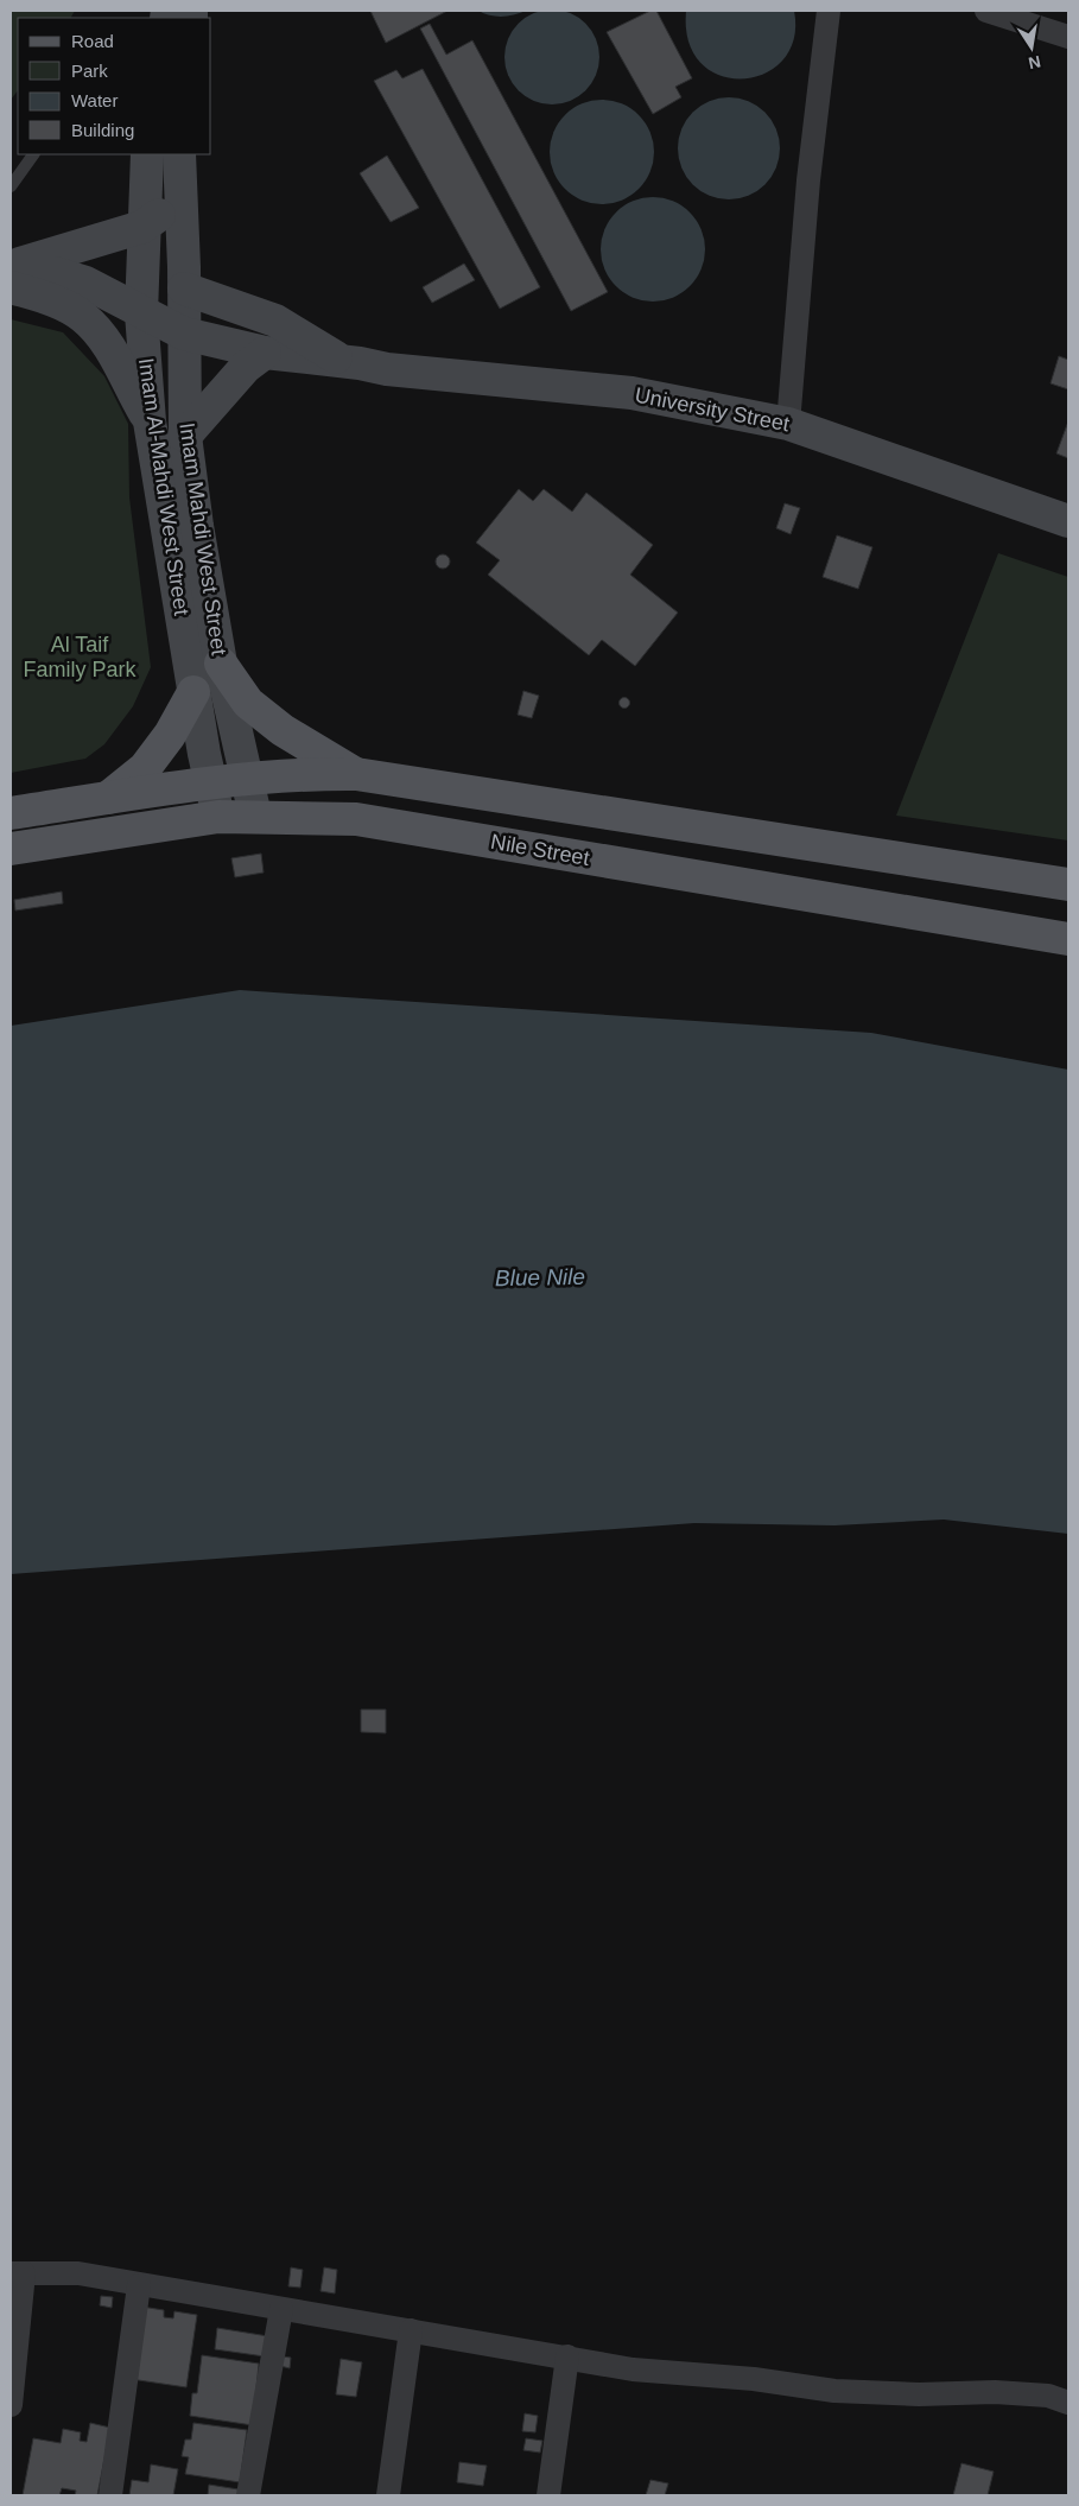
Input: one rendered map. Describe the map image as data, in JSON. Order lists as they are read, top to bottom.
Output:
{
  "streets": {
    "main road": [
      "University Street",
      "Imam Al-Mahdi West Street",
      "Imam Mahdi West Street",
      "Nile Street"
    ]
  },
  "crossings": [
    ["University Street", "Imam Al-Mahdi West Street"],
    ["University Street", "Imam Mahdi West Street"],
    ["Imam Al-Mahdi West Street", "Nile Street"],
    ["Imam Mahdi West Street", "Nile Street"]
  ],
  "water": ["Blue Nile"],
  "parks": ["Al Taif Family Park"],
  "legend": [
    "Road",
    "Park",
    "Water",
    "Building"
  ],
  "north": "bottom"
}
